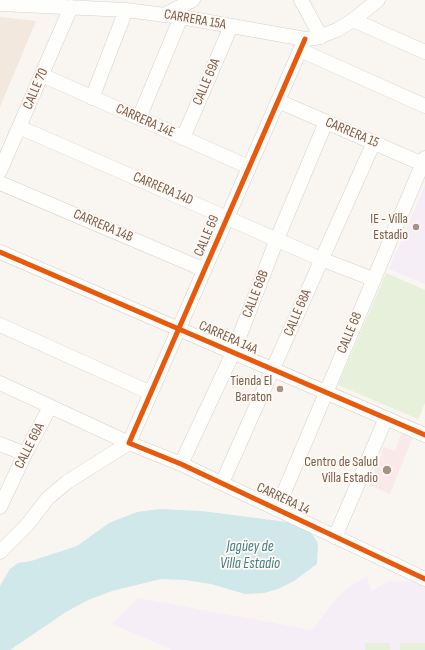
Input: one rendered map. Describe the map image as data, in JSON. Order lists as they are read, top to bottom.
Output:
{
  "streets": {
    "street": [
      "CARRERA 15A",
      "CALLE 69A",
      "CALLE 70",
      "CARRERA 14E",
      "CARRERA 15",
      "CARRERA 14D",
      "CARRERA 14B",
      "CALLE 69",
      "CALLE 68B",
      "CALLE 68A",
      "CALLE 68",
      "CARRERA 14A",
      "CARRERA 14"
    ]
  },
  "crossings": [
    ["CARRERA 15A", "CALLE 69A"],
    ["CARRERA 15A", "CALLE 70"],
    ["CARRERA 15A", "CALLE 69"],
    ["CALLE 69A", "CARRERA 14E"],
    ["CALLE 69A", "CARRERA 14"],
    ["CALLE 70", "CARRERA 14E"],
    ["CALLE 70", "CARRERA 14D"],
    ["CARRERA 14E", "CALLE 69"],
    ["CARRERA 15", "CALLE 69"],
    ["CARRERA 15", "CALLE 68B"],
    ["CARRERA 15", "CALLE 68A"],
    ["CARRERA 15", "CALLE 68"],
    ["CARRERA 14D", "CALLE 69"],
    ["CARRERA 14D", "CALLE 68B"],
    ["CARRERA 14D", "CALLE 68A"],
    ["CARRERA 14D", "CALLE 68"],
    ["CARRERA 14B", "CALLE 69"],
    ["CALLE 69", "CARRERA 14A"],
    ["CALLE 69", "CARRERA 14"],
    ["CALLE 68B", "CARRERA 14A"],
    ["CALLE 68B", "CARRERA 14"],
    ["CALLE 68A", "CARRERA 14A"],
    ["CALLE 68A", "CARRERA 14"],
    ["CALLE 68", "CARRERA 14A"],
    ["CALLE 68", "CARRERA 14"]
  ],
  "water": ["Jagüey de Villa Estadio"],
  "places": ["IE - Villa Estadio", "Tienda El Baraton", "Centro de Salud Villa Estadio"]
}
